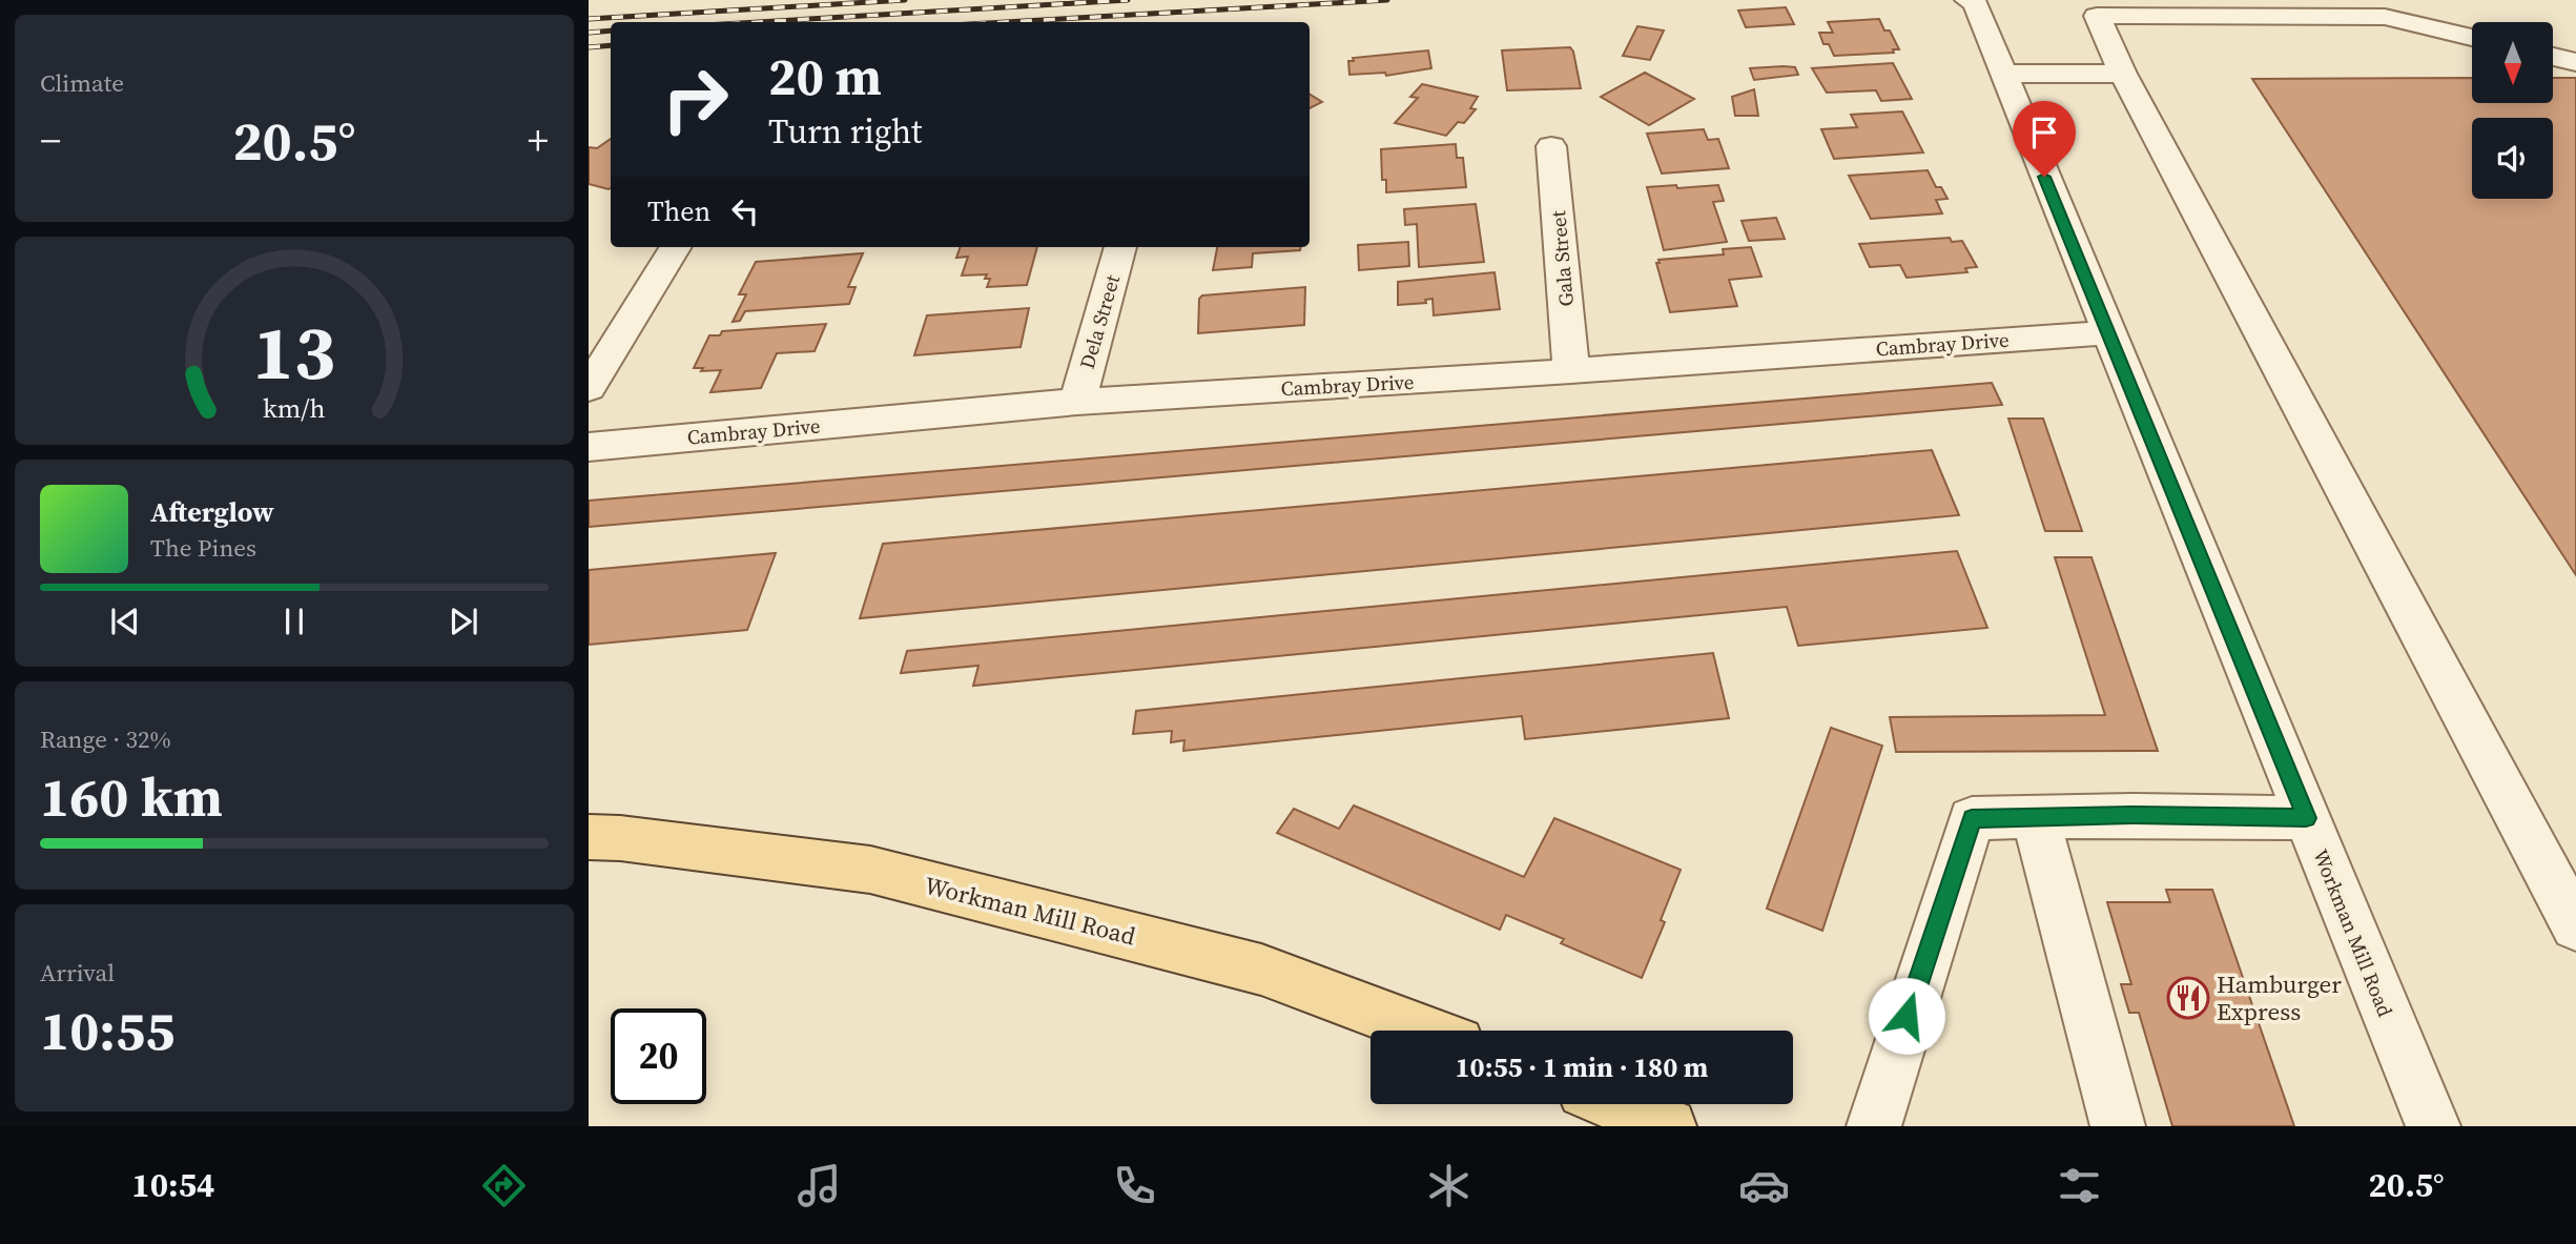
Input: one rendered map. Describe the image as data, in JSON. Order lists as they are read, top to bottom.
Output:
{
  "streets": {
    "main road": ["Workman Mill Road"],
    "street": ["Gala Street", "Dela Street", "Cambray Drive"]
  },
  "crossings": [
    ["Gala Street", "Cambray Drive"],
    ["Dela Street", "Cambray Drive"],
    ["Cambray Drive", "Workman Mill Road"]
  ],
  "places": {
    "restaurant": ["Hamburger Express"]
  },
  "north": "bottom",
  "page": {
    "tile": [
      "Climate",
      ["Range · 32%", "160 km"],
      ["Arrival", "10:55"]
    ],
    "turn": ["20 m", "Turn right"],
    "heat": ["−", "20.5°", "+"],
    "then": "Then",
    "song": ["Afterglow", "The Pines"],
    "limit": "20",
    "trip": "10:55 · 1 min · 180 m",
    "tabs": ["10:54", "20.5°"],
    "gauge": ["13", "km/h"]
  }
}
